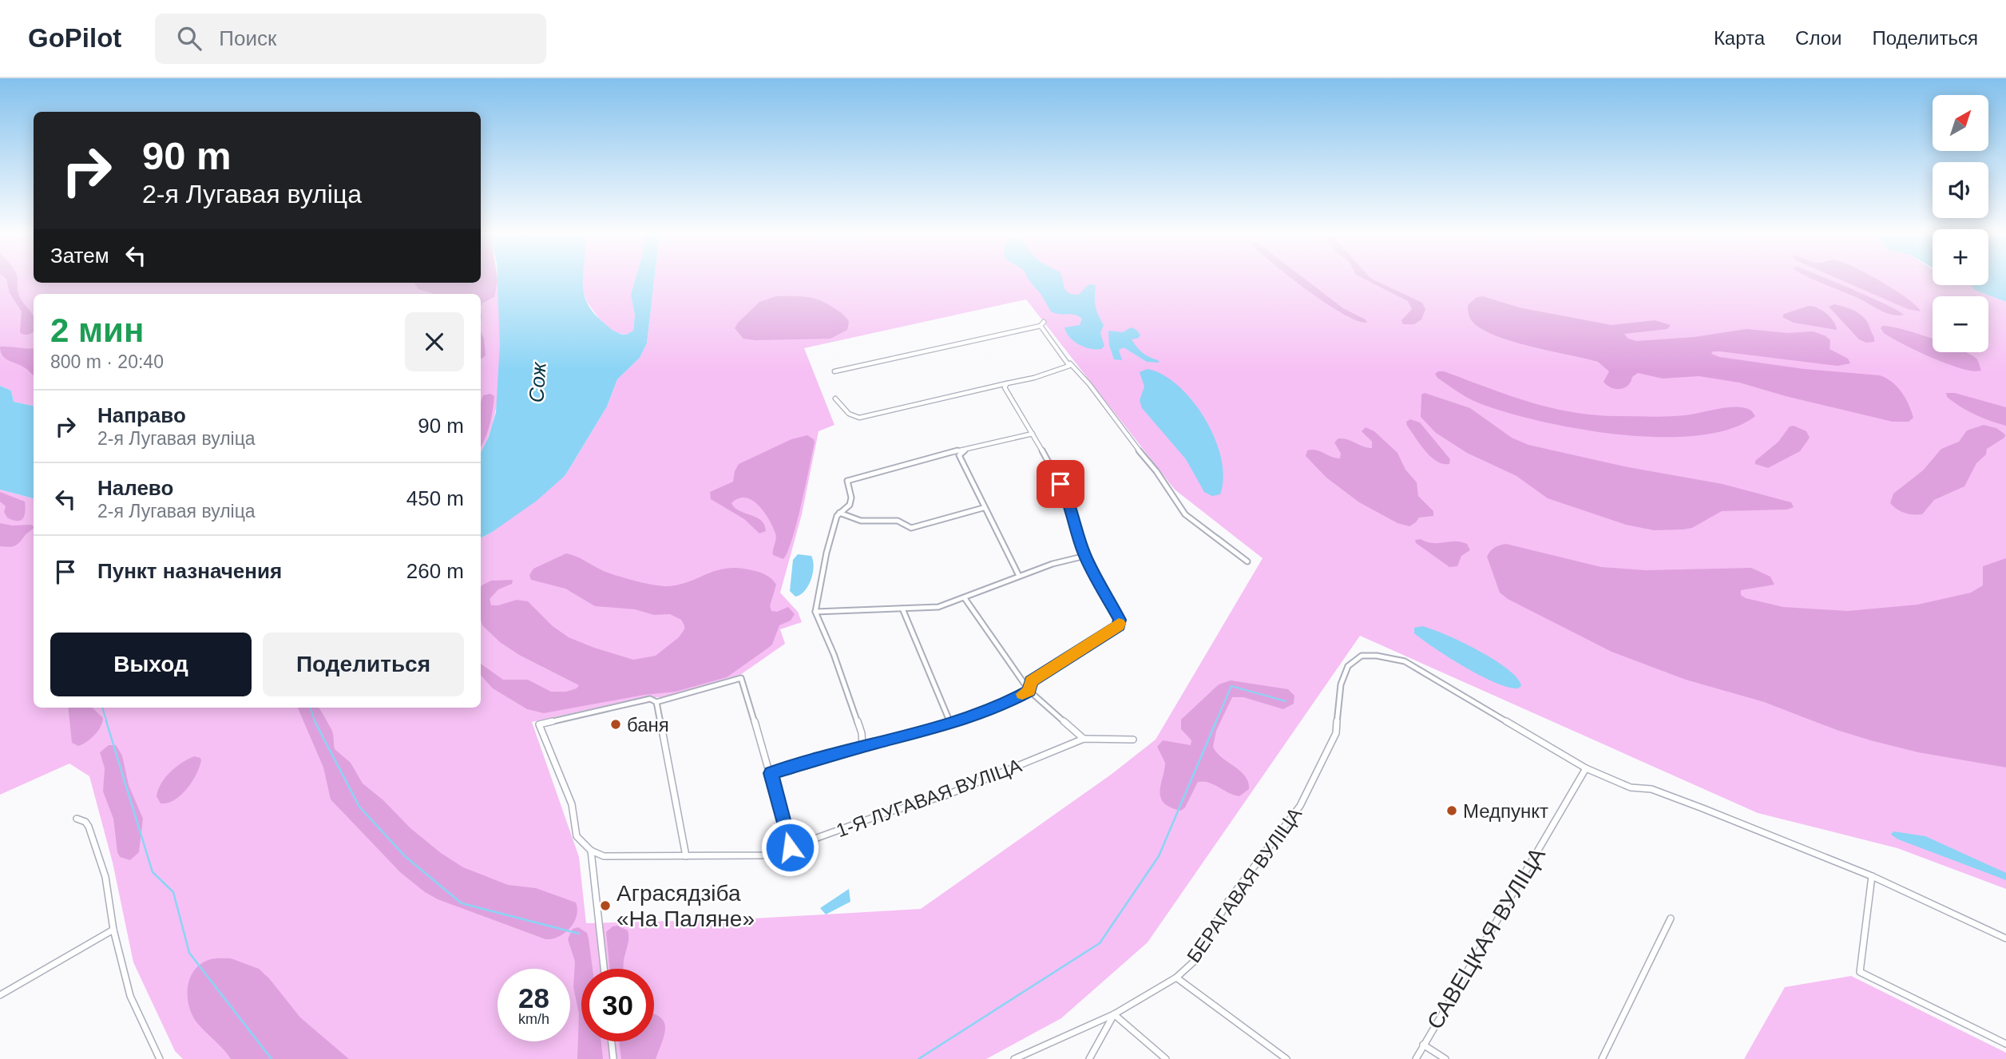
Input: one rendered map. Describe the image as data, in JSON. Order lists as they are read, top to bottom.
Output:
{
  "streets": {
    "street": ["1-Я ЛУГАВАЯ ВУЛІЦА", "БЕРАГАВАЯ ВУЛІЦА", "САВЕЦКАЯ ВУЛІЦА"]
  },
  "crossings": [
    ["БЕРАГАВАЯ ВУЛІЦА", "САВЕЦКАЯ ВУЛІЦА"]
  ],
  "water": ["Сож"],
  "places": ["баня", "Медпункт", "Аграсядзіба «На Паляне»"],
  "north": "top right",
  "page": {
    "header": "GoPilot",
    "search": "Поиск",
    "nav": ["Карта", "Слои", "Поделиться"],
    "map_buttons": ["+", "−"],
    "turn": ["90 m", "2-я Лугавая вуліца"],
    "then": "Затем",
    "heading": ["2 мин", "800 m · 20:40"],
    "list": [
      {
        "name": "Направо",
        "note": "2-я Лугавая вуліца",
        "value": "90 m"
      },
      {
        "name": "Налево",
        "note": "2-я Лугавая вуліца",
        "value": "450 m"
      },
      {
        "name": "Пункт назначения",
        "value": "260 m"
      }
    ],
    "buttons": ["Выход", "Поделиться"],
    "speed": "28 km/h",
    "limit": "30"
  }
}
